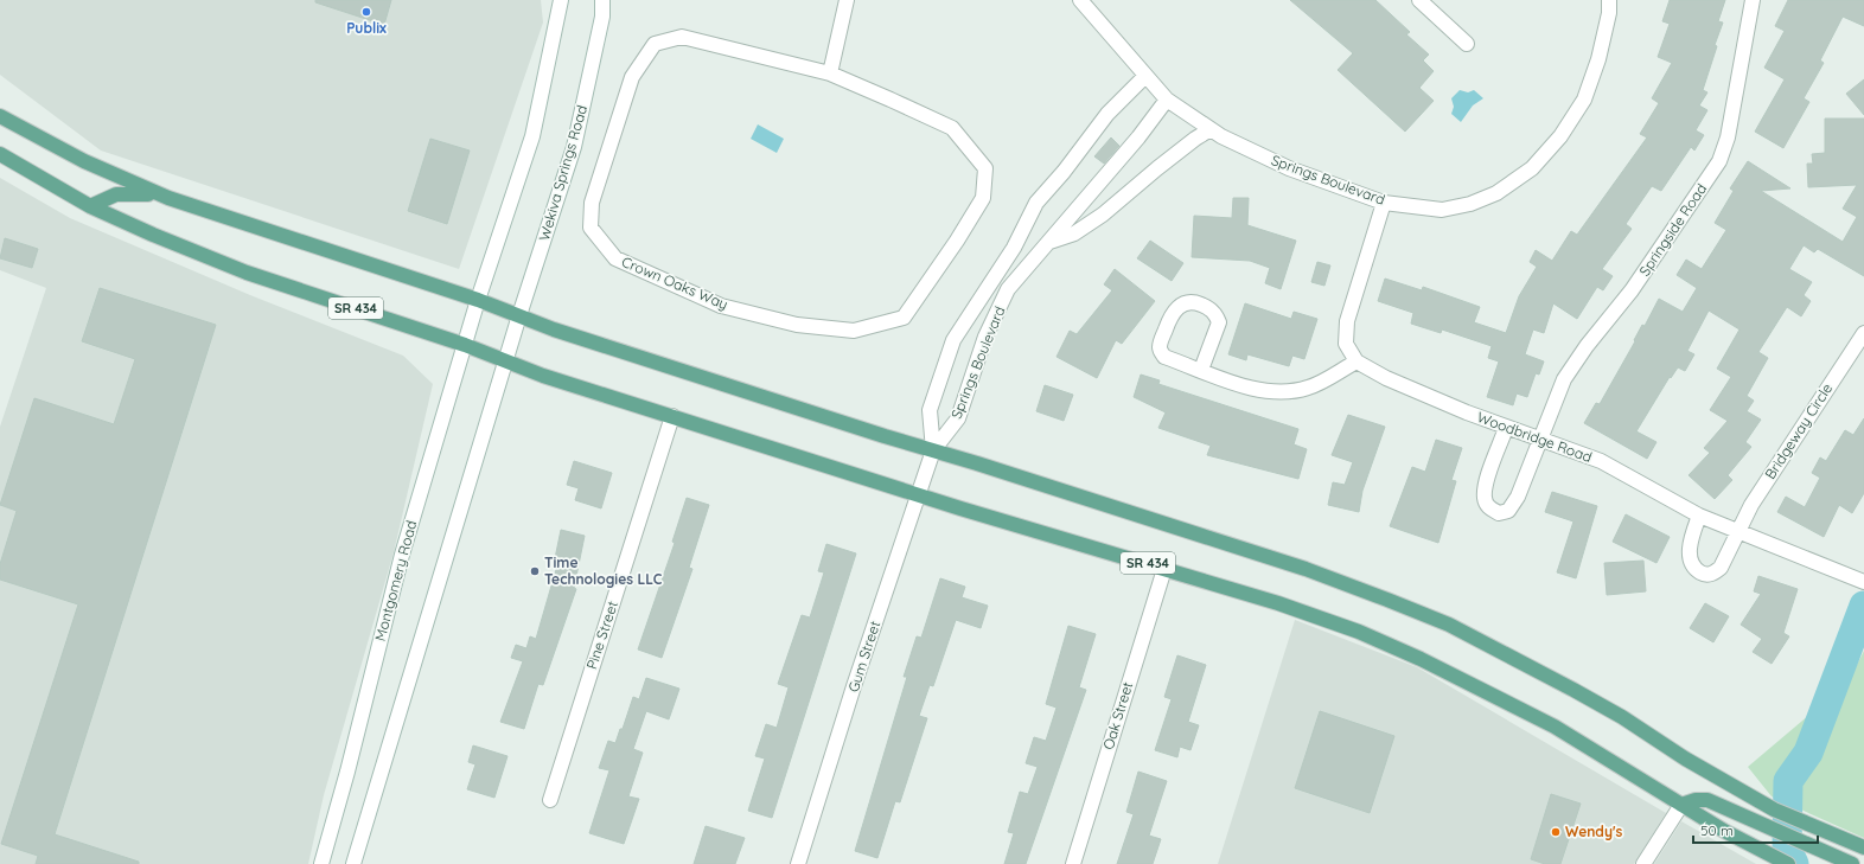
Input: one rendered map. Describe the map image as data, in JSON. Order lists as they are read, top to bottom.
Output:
{
  "streets": {
    "main road": ["SR 434"],
    "street": [
      "Wekiva Springs Road",
      "Springs Boulevard",
      "Springside Road",
      "Crown Oaks Way",
      "Bridgeway Circle",
      "Woodbridge Road",
      "Montgomery Road",
      "Pine Street",
      "Gum Street",
      "Oak Street"
    ]
  },
  "crossings": [
    ["Springs Boulevard", "Gum Street"],
    ["Springside Road", "Woodbridge Road"],
    ["SR 434", "Montgomery Road"],
    ["SR 434", "Pine Street"],
    ["SR 434", "Gum Street"],
    ["SR 434", "Oak Street"],
    ["Bridgeway Circle", "Woodbridge Road"]
  ],
  "places": ["Publix", "Time Technologies LLC", "Wendy's"],
  "scale_bar": "50 m"
}
